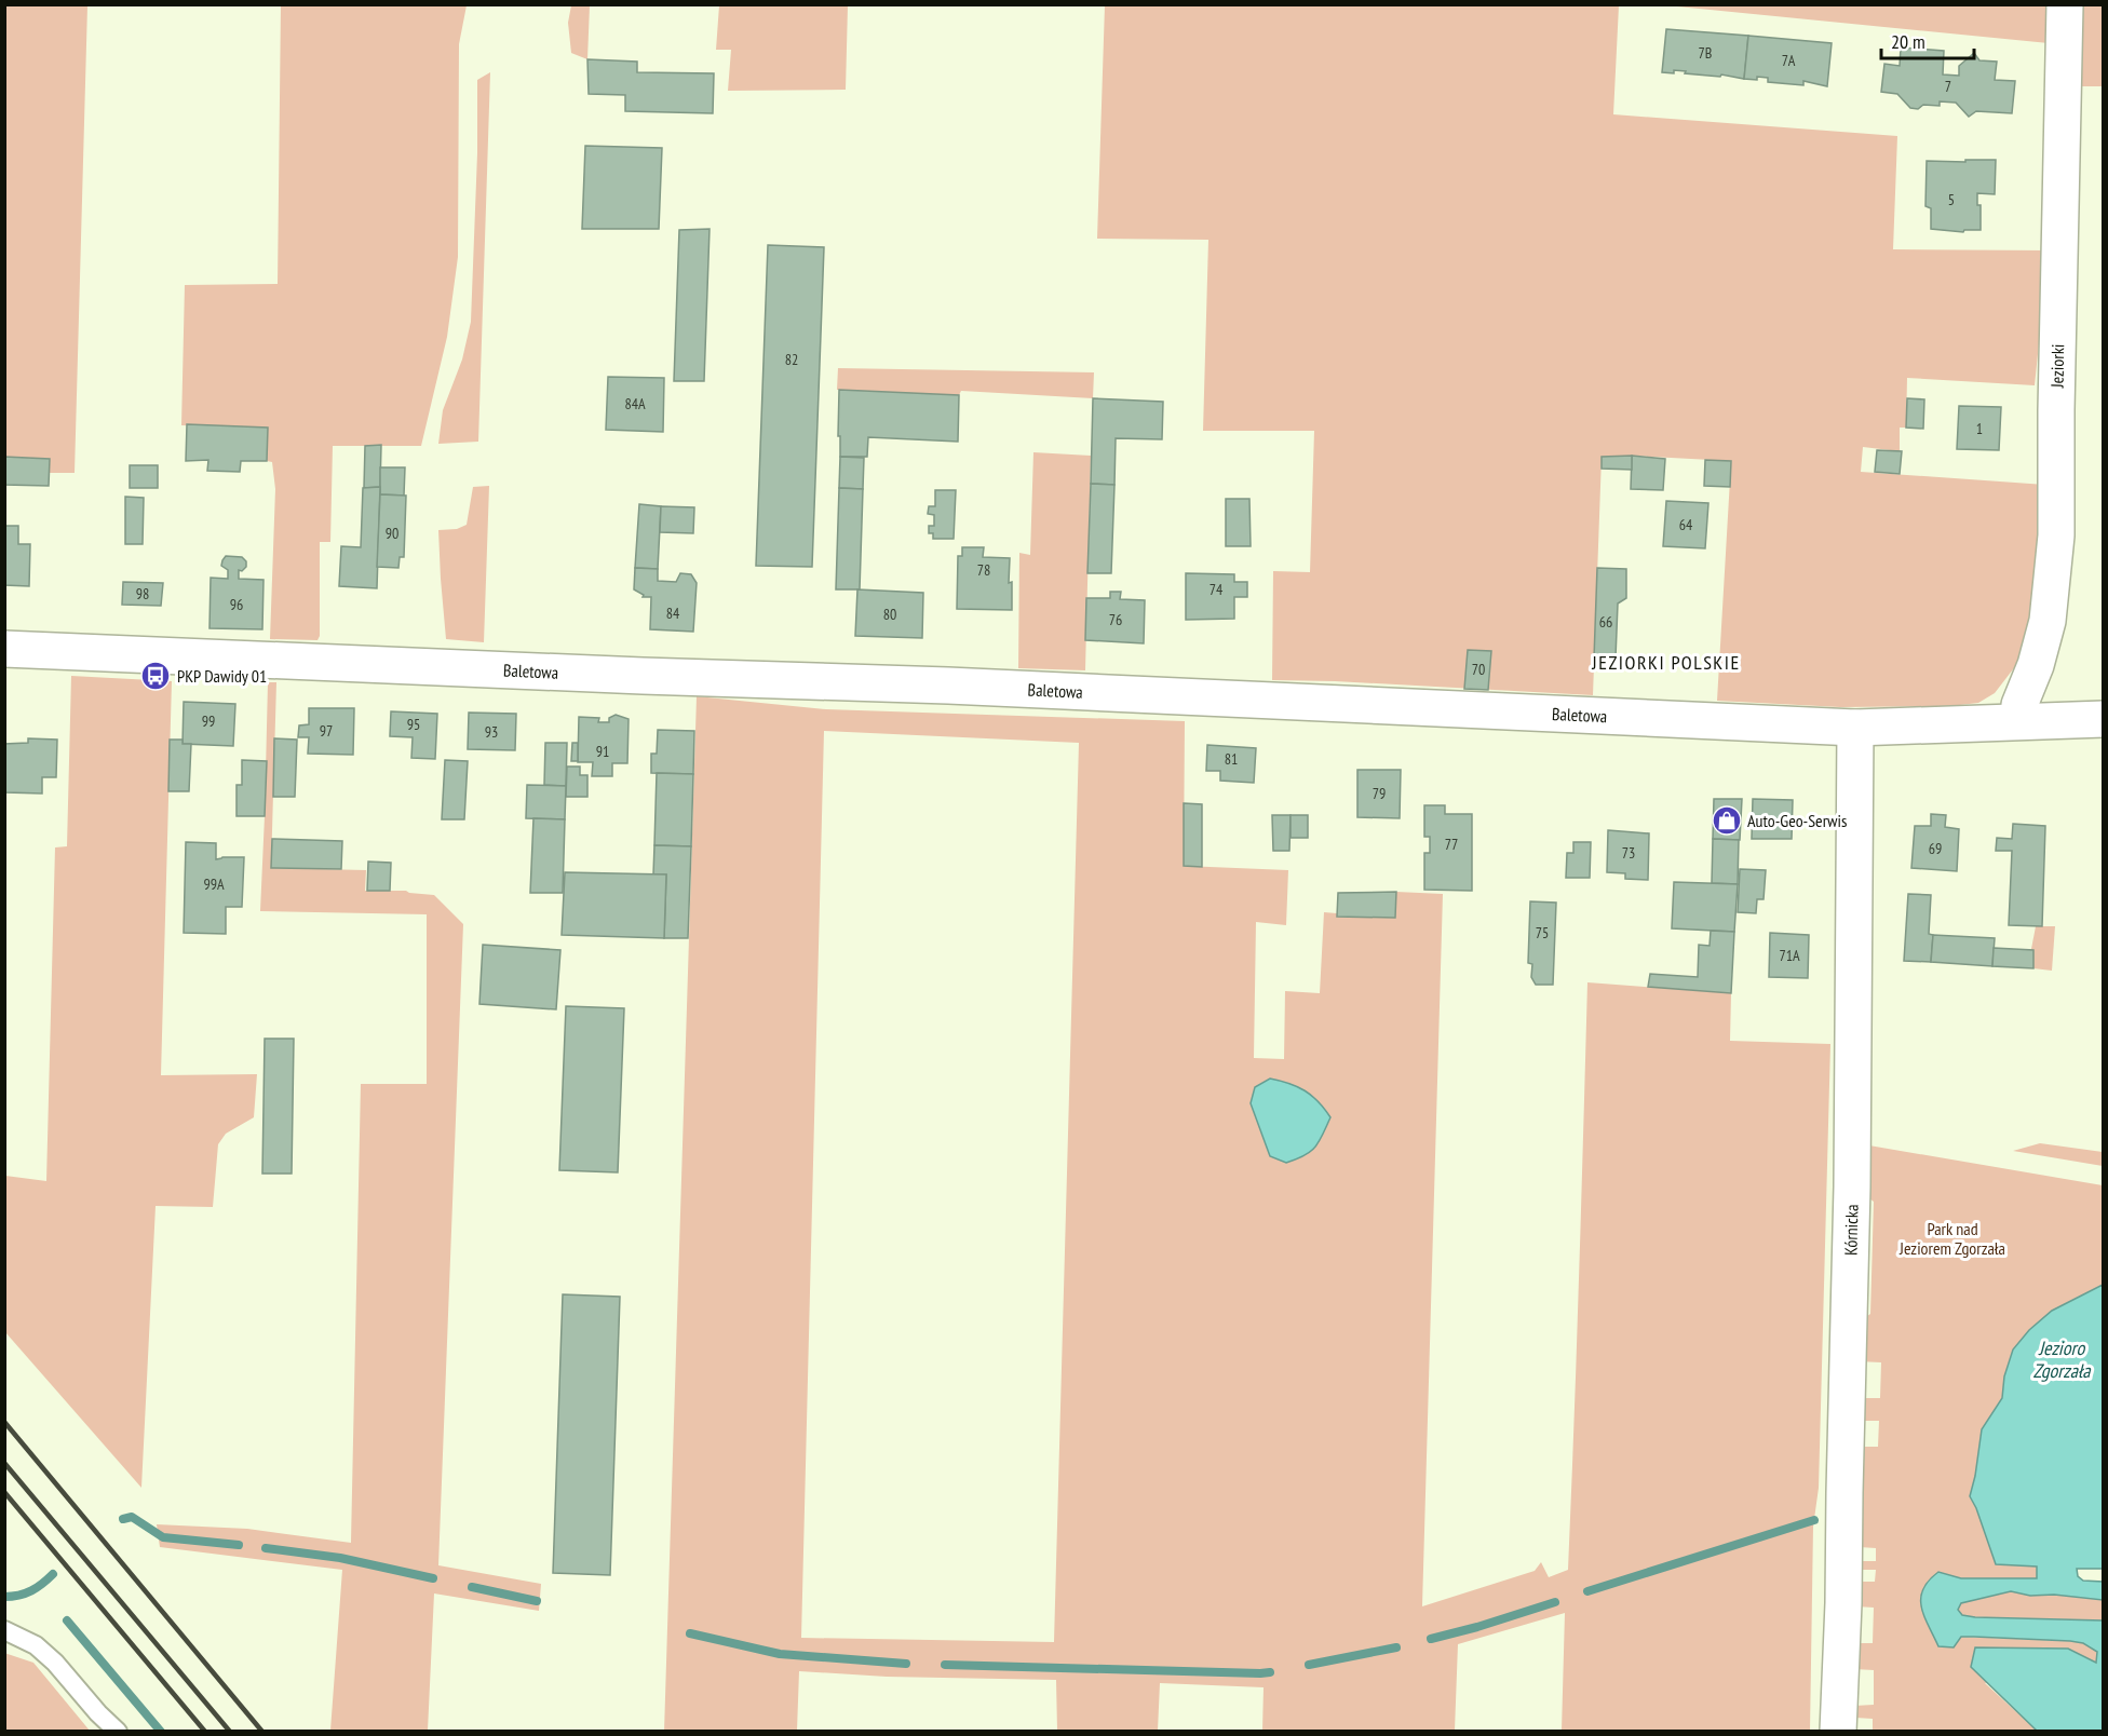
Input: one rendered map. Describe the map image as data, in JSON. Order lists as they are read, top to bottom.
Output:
{
  "streets": {
    "street": ["Jeziorki", "Baletowa", "Kórnicka"]
  },
  "crossings": [
    ["Jeziorki", "Baletowa"],
    ["Baletowa", "Kórnicka"]
  ],
  "districts": ["JEZIORKI POLSKIE"],
  "water": ["Jezioro Zgorzała"],
  "parks": ["Park nad Jeziorem Zgorzała"],
  "places": {
    "bus stop": ["PKP Dawidy 01"],
    "shop": ["Auto-Geo-Serwis"]
  },
  "house_numbers": [
    "7B",
    "7A",
    "7",
    "5",
    "82",
    "84A",
    "1",
    "64",
    "90",
    "78",
    "74",
    "98",
    "96",
    "84",
    "80",
    "76",
    "66",
    "70",
    "99",
    "95",
    "97",
    "93",
    "91",
    "81",
    "79",
    "77",
    "69",
    "73",
    "99A",
    "75",
    "71A"
  ],
  "scale_bar": "20 m"
}
